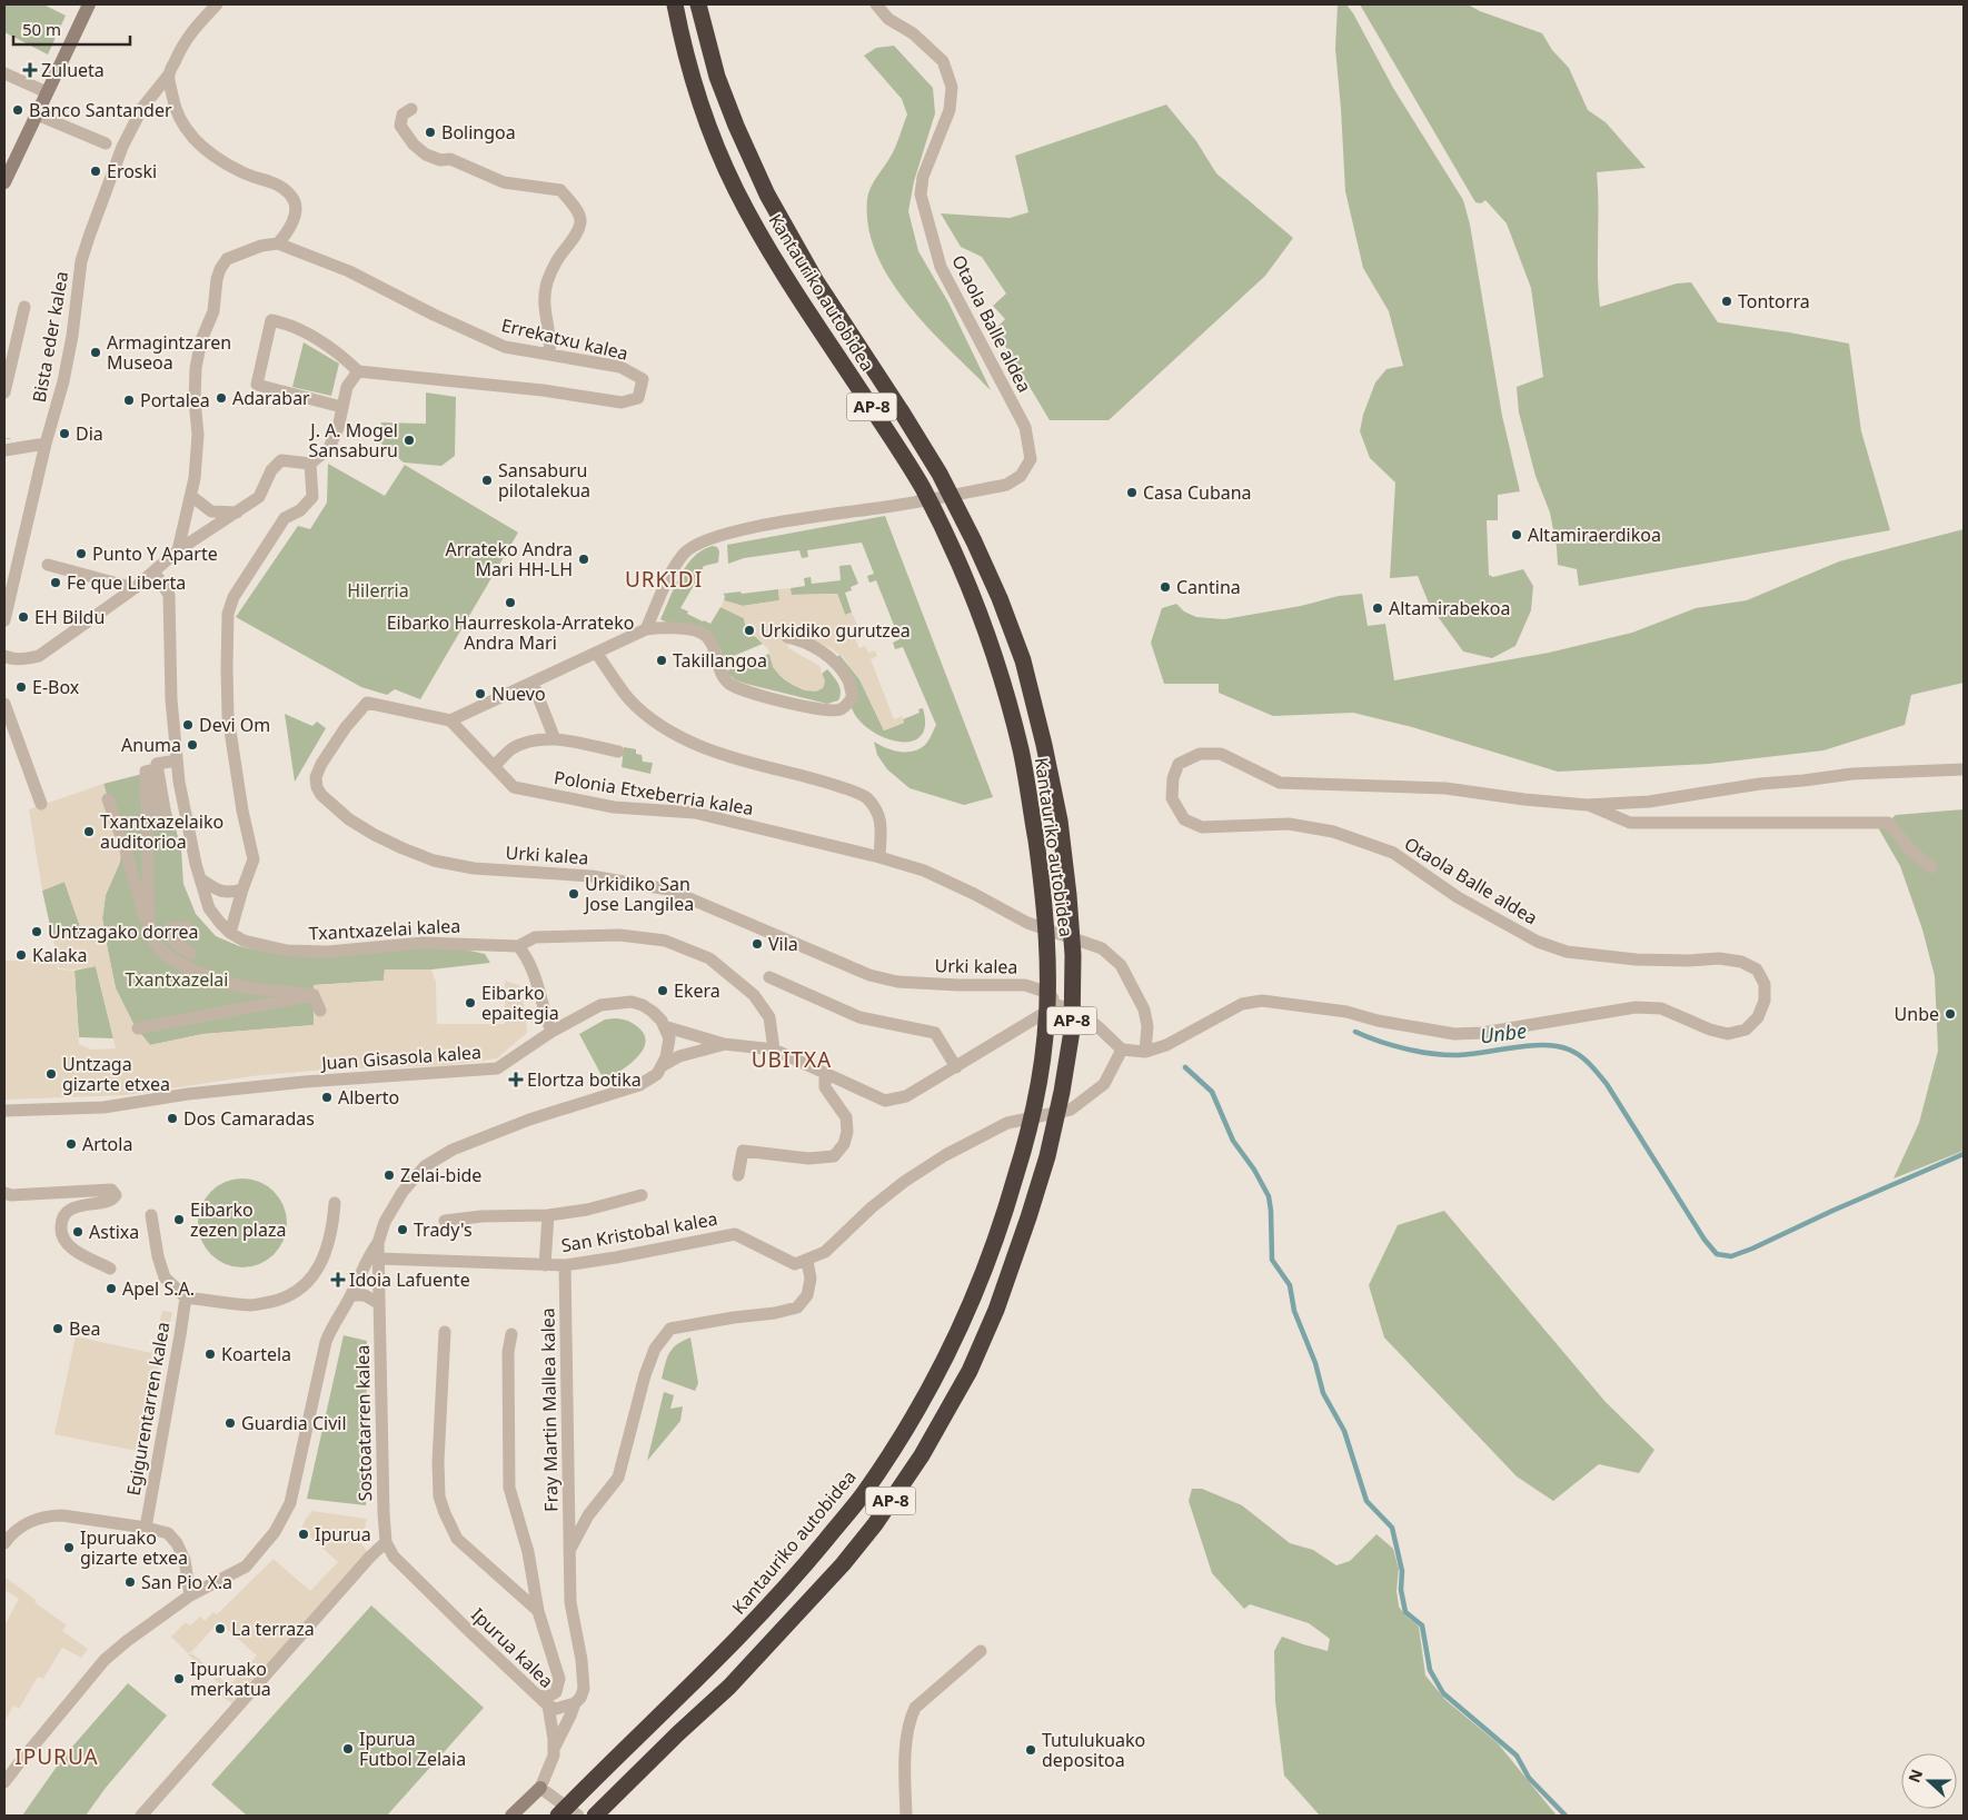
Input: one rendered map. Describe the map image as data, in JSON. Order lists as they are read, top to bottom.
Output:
{
  "streets": {
    "highway": ["Kantauriko autobidea", "AP-8"],
    "street": [
      "Otaola Balle aldea",
      "Bista eder kalea",
      "Errekatxu kalea",
      "Polonia Etxeberria kalea",
      "Urki kalea",
      "Txantxazelai kalea",
      "Juan Gisasola kalea",
      "San Kristobal kalea",
      "Egigurentarren kalea",
      "Fray Martin Mallea kalea",
      "Sostoatarren kalea",
      "Ipurua kalea"
    ]
  },
  "crossings": [
    ["Otaola Balle aldea", "Polonia Etxeberria kalea"],
    ["Polonia Etxeberria kalea", "Urki kalea"],
    ["San Kristobal kalea", "Fray Martin Mallea kalea"],
    ["San Kristobal kalea", "Sostoatarren kalea"],
    ["Fray Martin Mallea kalea", "Ipurua kalea"],
    ["Sostoatarren kalea", "Ipurua kalea"]
  ],
  "districts": ["URKIDI", "UBITXA", "IPURUA"],
  "water": ["Unbe"],
  "parks": ["Hilerria", "Txantxazelai"],
  "places": {
    "health": ["Zulueta", "Elortza botika", "Idoia Lafuente"],
    "other": [
      "Banco Santander",
      "Bolingoa",
      "Eroski",
      "Tontorra",
      "Armagintzaren Museoa",
      "Adarabar",
      "Portalea",
      "Dia",
      "J. A. Mogel Sansaburu",
      "Sansaburu pilotalekua",
      "Casa Cubana",
      "Altamiraerdikoa",
      "Punto Y Aparte",
      "Arrateko Andra Mari HH-LH",
      "Fe que Liberta",
      "Cantina",
      "Eibarko Haurreskola-Arrateko Andra Mari",
      "Altamirabekoa",
      "EH Bildu",
      "Urkidiko gurutzea",
      "Takillangoa",
      "E-Box",
      "Nuevo",
      "Devi Om",
      "Anuma",
      "Txantxazelaiko auditorioa",
      "Urkidiko San Jose Langilea",
      "Untzagako dorrea",
      "Vila",
      "Kalaka",
      "Ekera",
      "Eibarko epaitegia",
      "Unbe",
      "Untzaga gizarte etxea",
      "Alberto",
      "Dos Camaradas",
      "Artola",
      "Zelai-bide",
      "Eibarko zezen plaza",
      "Trady's",
      "Astixa",
      "Apel S.A.",
      "Bea",
      "Koartela",
      "Guardia Civil",
      "Ipurua",
      "Ipuruako gizarte etxea",
      "San Pio X.a",
      "La terraza",
      "Ipuruako merkatua",
      "Ipurua Futbol Zelaia",
      "Tutulukuako depositoa"
    ]
  },
  "scale_bar": "50 m",
  "north": "left"
}
